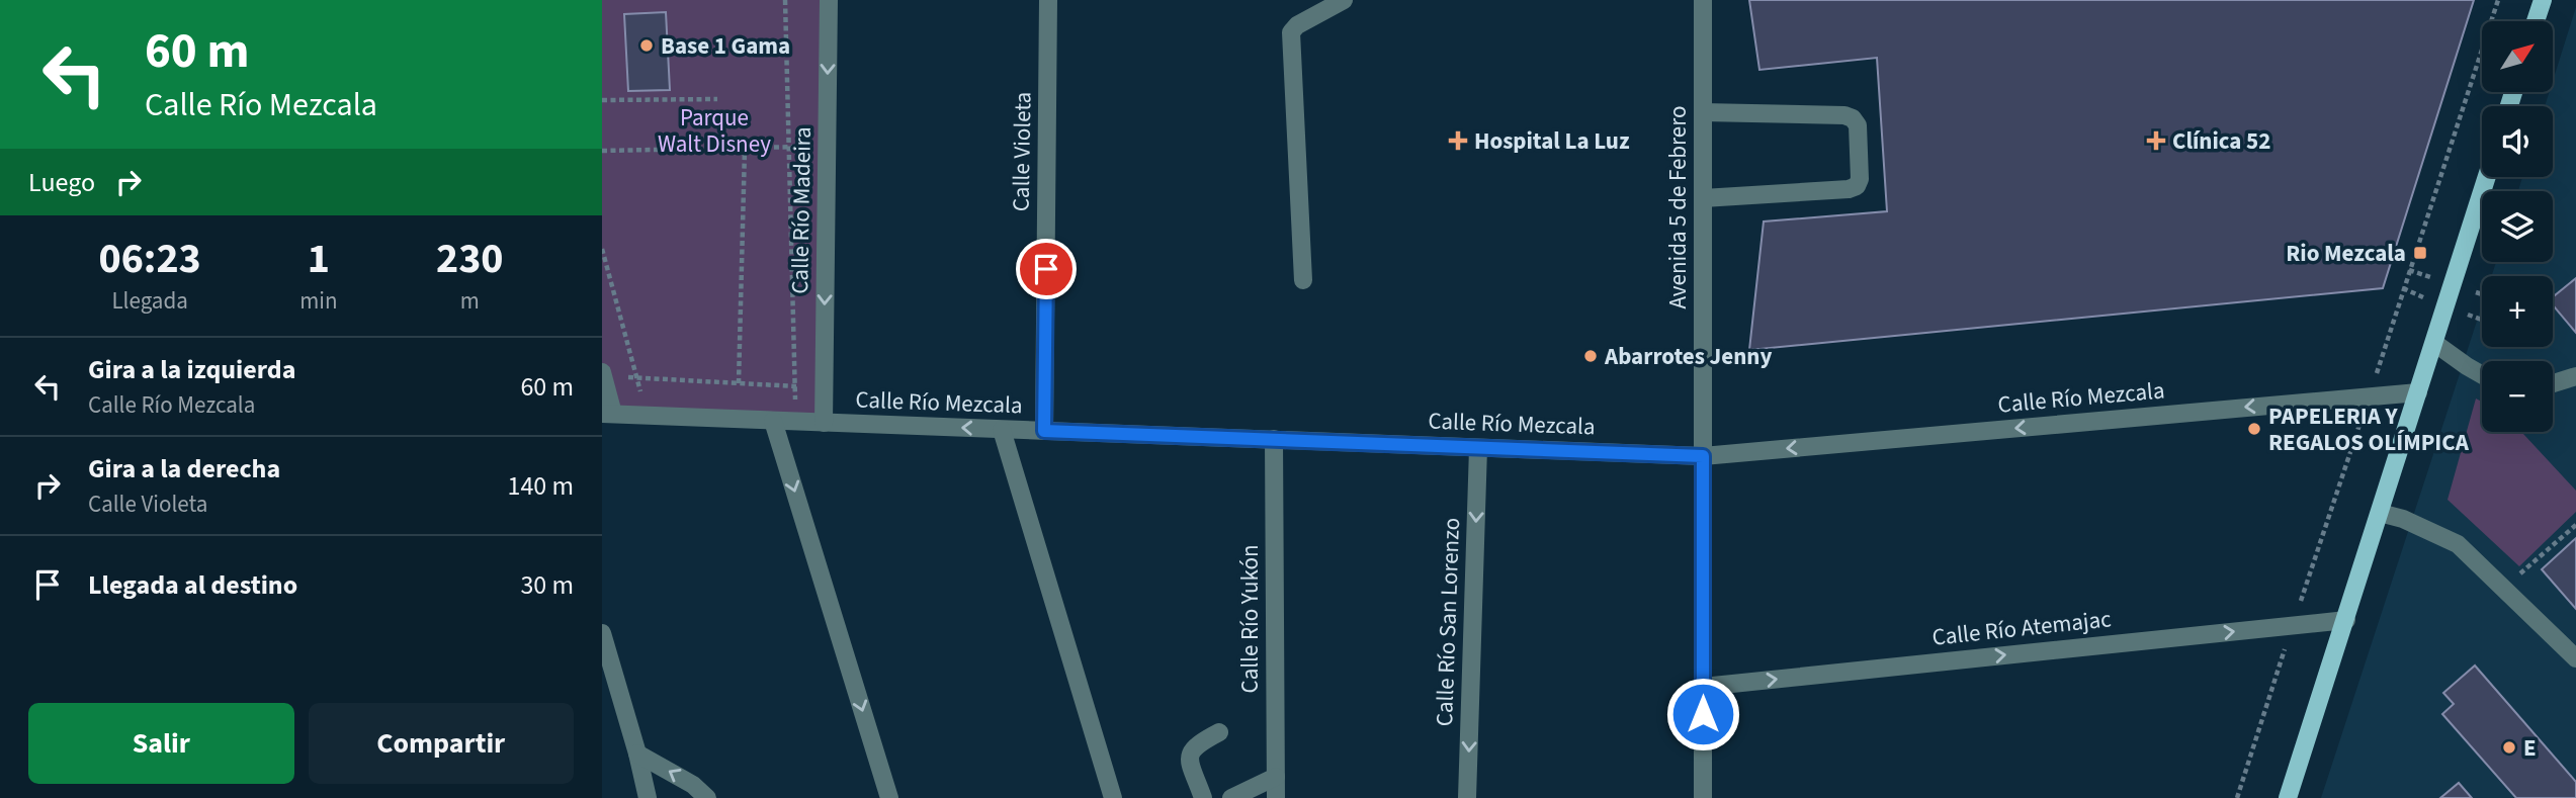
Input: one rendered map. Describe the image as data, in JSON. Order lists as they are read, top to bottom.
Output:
{
  "streets": {
    "street": [
      "Calle Violeta",
      "Avenida 5 de Febrero",
      "Calle Río Madeira",
      "Calle Río Mezcala",
      "Calle Río Yukón",
      "Calle Río San Lorenzo",
      "Calle Río Atemajac"
    ]
  },
  "crossings": [
    ["Calle Violeta", "Calle Río Mezcala"],
    ["Avenida 5 de Febrero", "Calle Río Mezcala"],
    ["Avenida 5 de Febrero", "Calle Río Atemajac"],
    ["Calle Río Madeira", "Calle Río Mezcala"],
    ["Calle Río Mezcala", "Calle Río Yukón"],
    ["Calle Río Mezcala", "Calle Río San Lorenzo"]
  ],
  "one_way": [
    "Calle Río Madeira",
    "Calle Río Mezcala",
    "Calle Río San Lorenzo",
    "Calle Río Atemajac"
  ],
  "parks": ["Parque Walt Disney"],
  "places": {
    "other": [
      "Base 1 Gama",
      "Abarrotes Jenny",
      "PAPELERIA Y REGALOS OLÍMPICA",
      "E"
    ],
    "health": ["Hospital La Luz", "Clínica 52"],
    "transit": ["Rio Mezcala"]
  },
  "north": "top right",
  "page": {
    "turn": ["60 m", "Calle Río Mezcala"],
    "map_buttons": ["+", "−"],
    "then": "Luego",
    "eta": [
      "06:23",
      "Llegada",
      "1",
      "min",
      "230",
      "m"
    ],
    "list": [
      {
        "name": "Gira a la izquierda",
        "note": "Calle Río Mezcala",
        "value": "60 m"
      },
      {
        "name": "Gira a la derecha",
        "note": "Calle Violeta",
        "value": "140 m"
      },
      {
        "name": "Llegada al destino",
        "value": "30 m"
      }
    ],
    "buttons": ["Salir", "Compartir"]
  }
}
